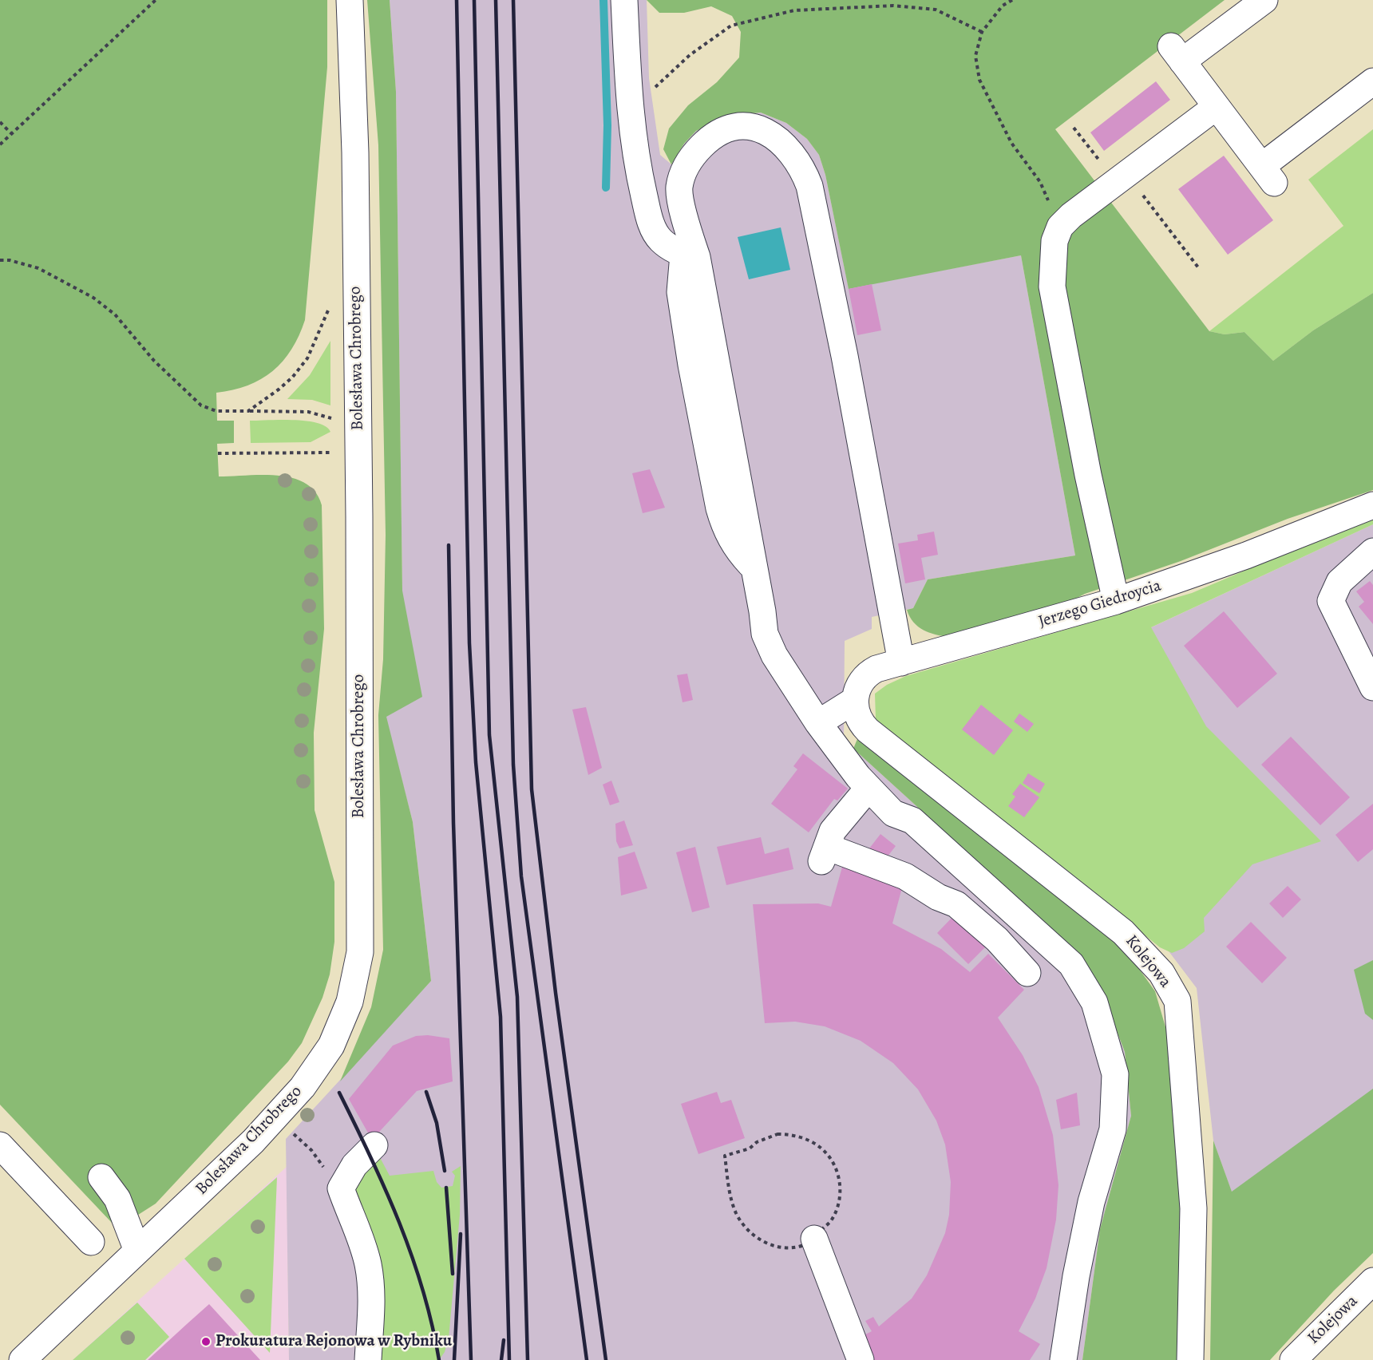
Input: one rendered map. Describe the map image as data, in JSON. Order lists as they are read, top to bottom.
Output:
{
  "streets": {
    "street": ["Bolesława Chrobrego", "Jerzego Giedroycia", "Kolejowa"]
  },
  "crossings": [
    ["Jerzego Giedroycia", "Kolejowa"]
  ],
  "places": ["Prokuratura Rejonowa w Rybniku"]
}
